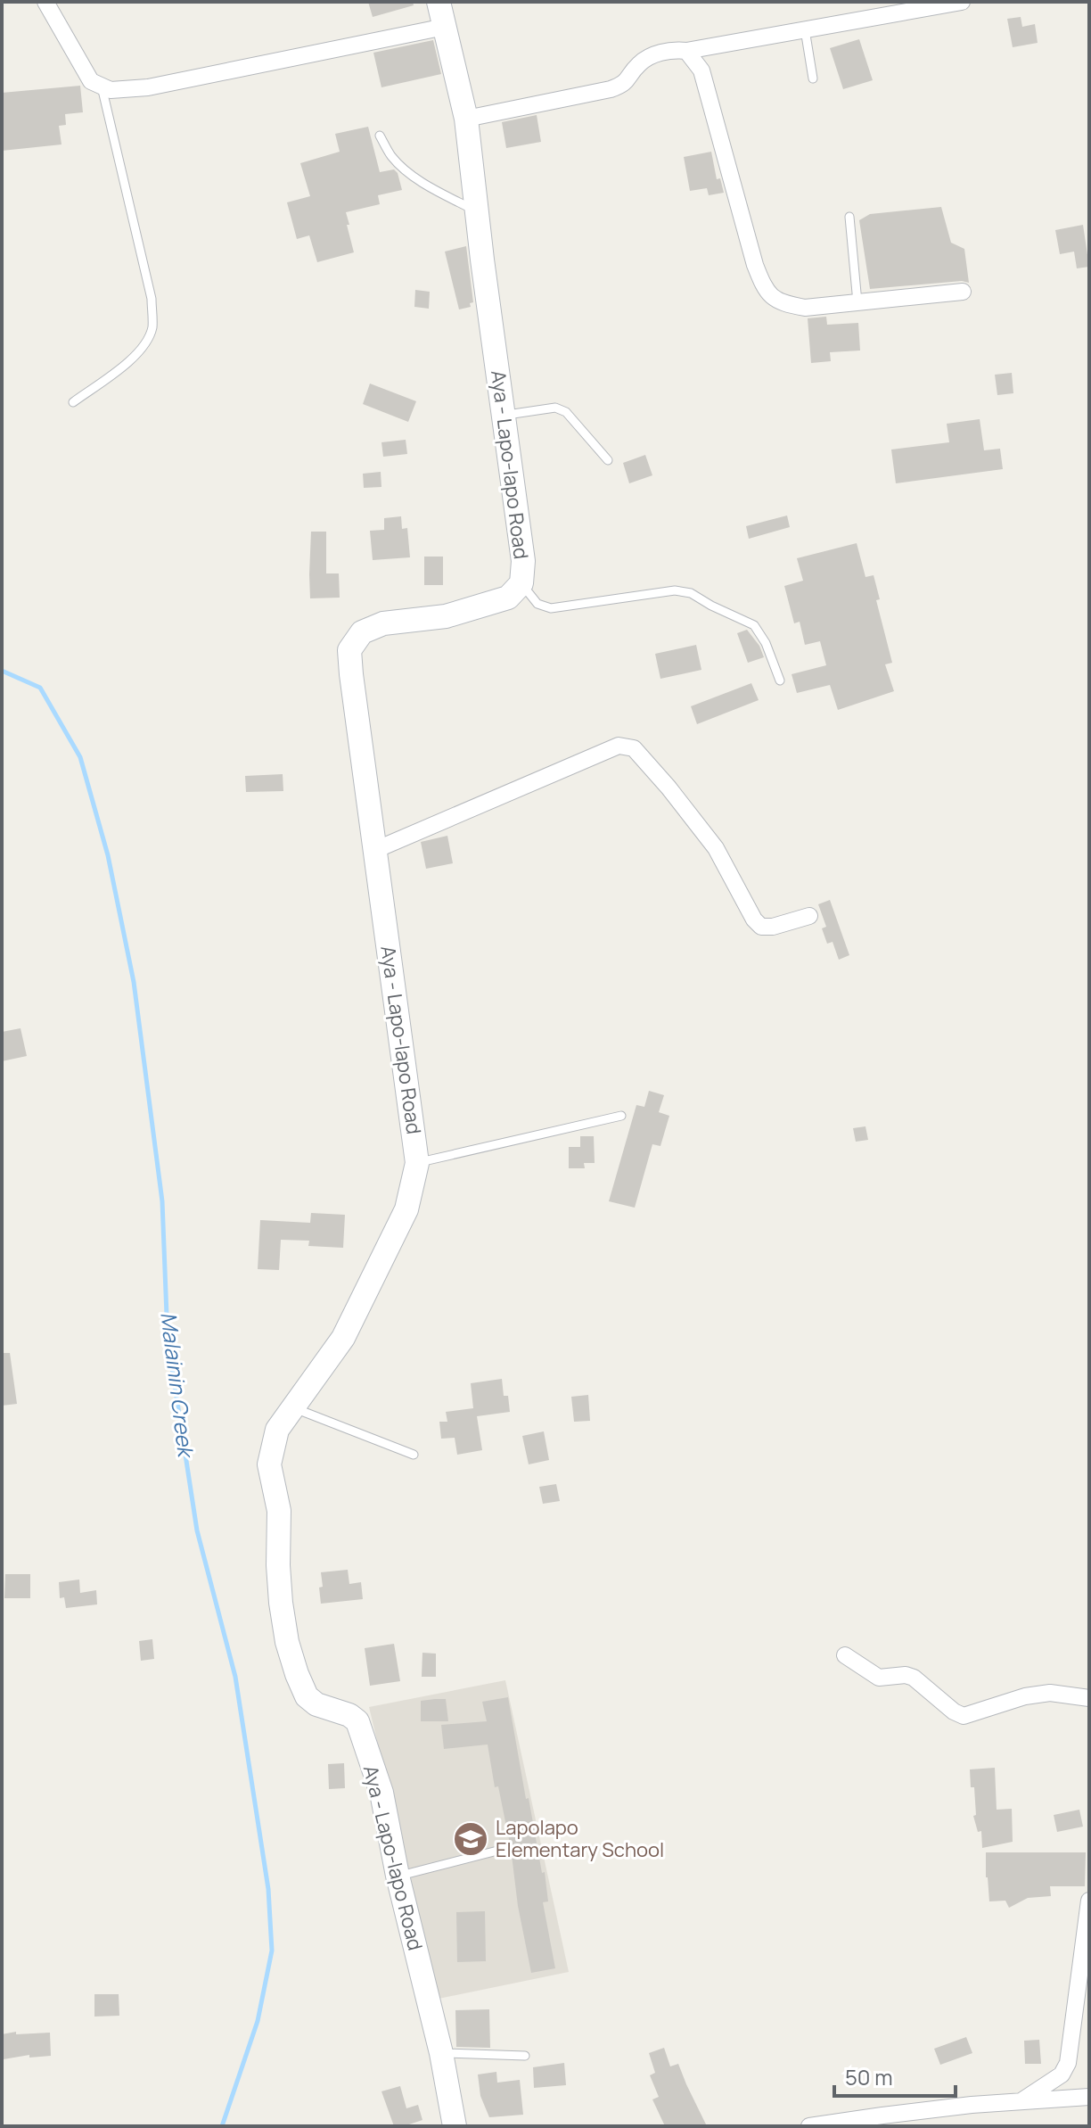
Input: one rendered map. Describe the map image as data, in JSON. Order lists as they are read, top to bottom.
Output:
{
  "streets": {
    "street": ["Aya - Lapo-lapo Road"]
  },
  "water": ["Malainin Creek"],
  "places": {
    "school or university": ["Lapolapo Elementary School"]
  },
  "scale_bar": "50 m"
}
